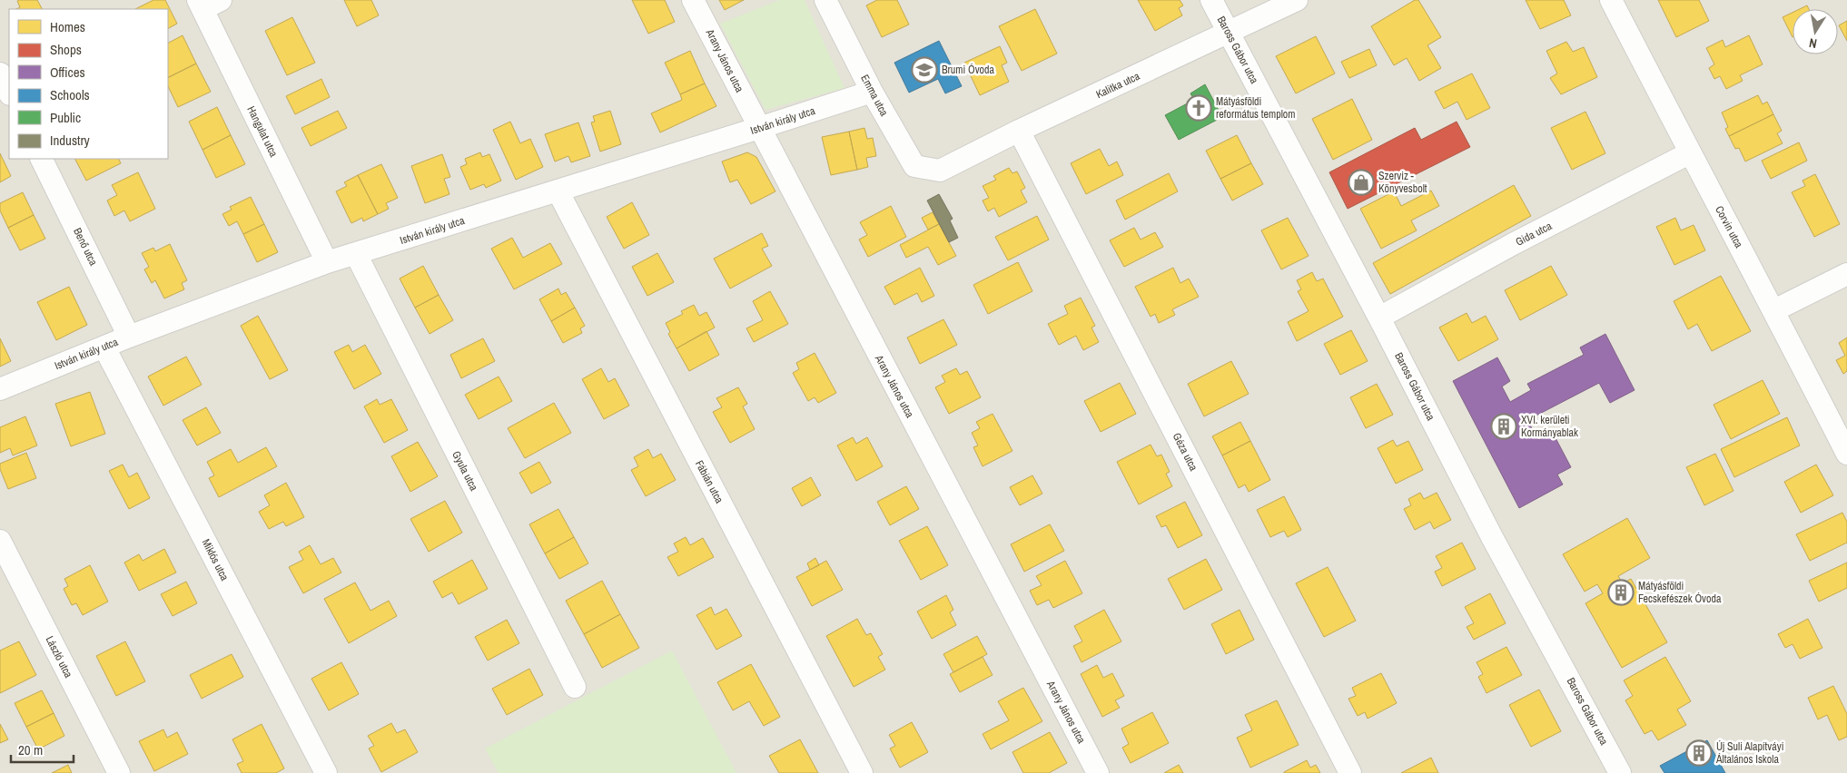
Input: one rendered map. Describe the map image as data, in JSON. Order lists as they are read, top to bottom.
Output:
{
  "streets": {
    "street": [
      "Baross Gábor utca",
      "Arany János utca",
      "Kalitka utca",
      "Emma utca",
      "István király utca",
      "Hangulat utca",
      "Corvin utca",
      "Gida utca",
      "Benő utca",
      "Géza utca",
      "Gyula utca",
      "Fábián utca",
      "Miklós utca",
      "László utca"
    ]
  },
  "crossings": [
    ["Baross Gábor utca", "Kalitka utca"],
    ["Baross Gábor utca", "Gida utca"],
    ["Arany János utca", "István király utca"],
    ["Kalitka utca", "Emma utca"],
    ["Kalitka utca", "Géza utca"],
    ["Emma utca", "István király utca"],
    ["István király utca", "Hangulat utca"],
    ["István király utca", "Benő utca"],
    ["István király utca", "Gyula utca"],
    ["István király utca", "Fábián utca"],
    ["István király utca", "Miklós utca"],
    ["Corvin utca", "Gida utca"]
  ],
  "places": {
    "school or university": ["Brumi Óvoda"],
    "church": ["Mátyásföldi református templom"],
    "shop": ["Szerviz - Könyvesbolt"],
    "building": ["XVI. kerületi Kormányablak", "Mátyásföldi Fecskefészek Óvoda", "Új Suli Alapítváyi Általános Iskola"]
  },
  "legend": [
    "Homes",
    "Shops",
    "Offices",
    "Schools",
    "Public",
    "Industry"
  ],
  "scale_bar": "20 m",
  "north": "bottom"
}
